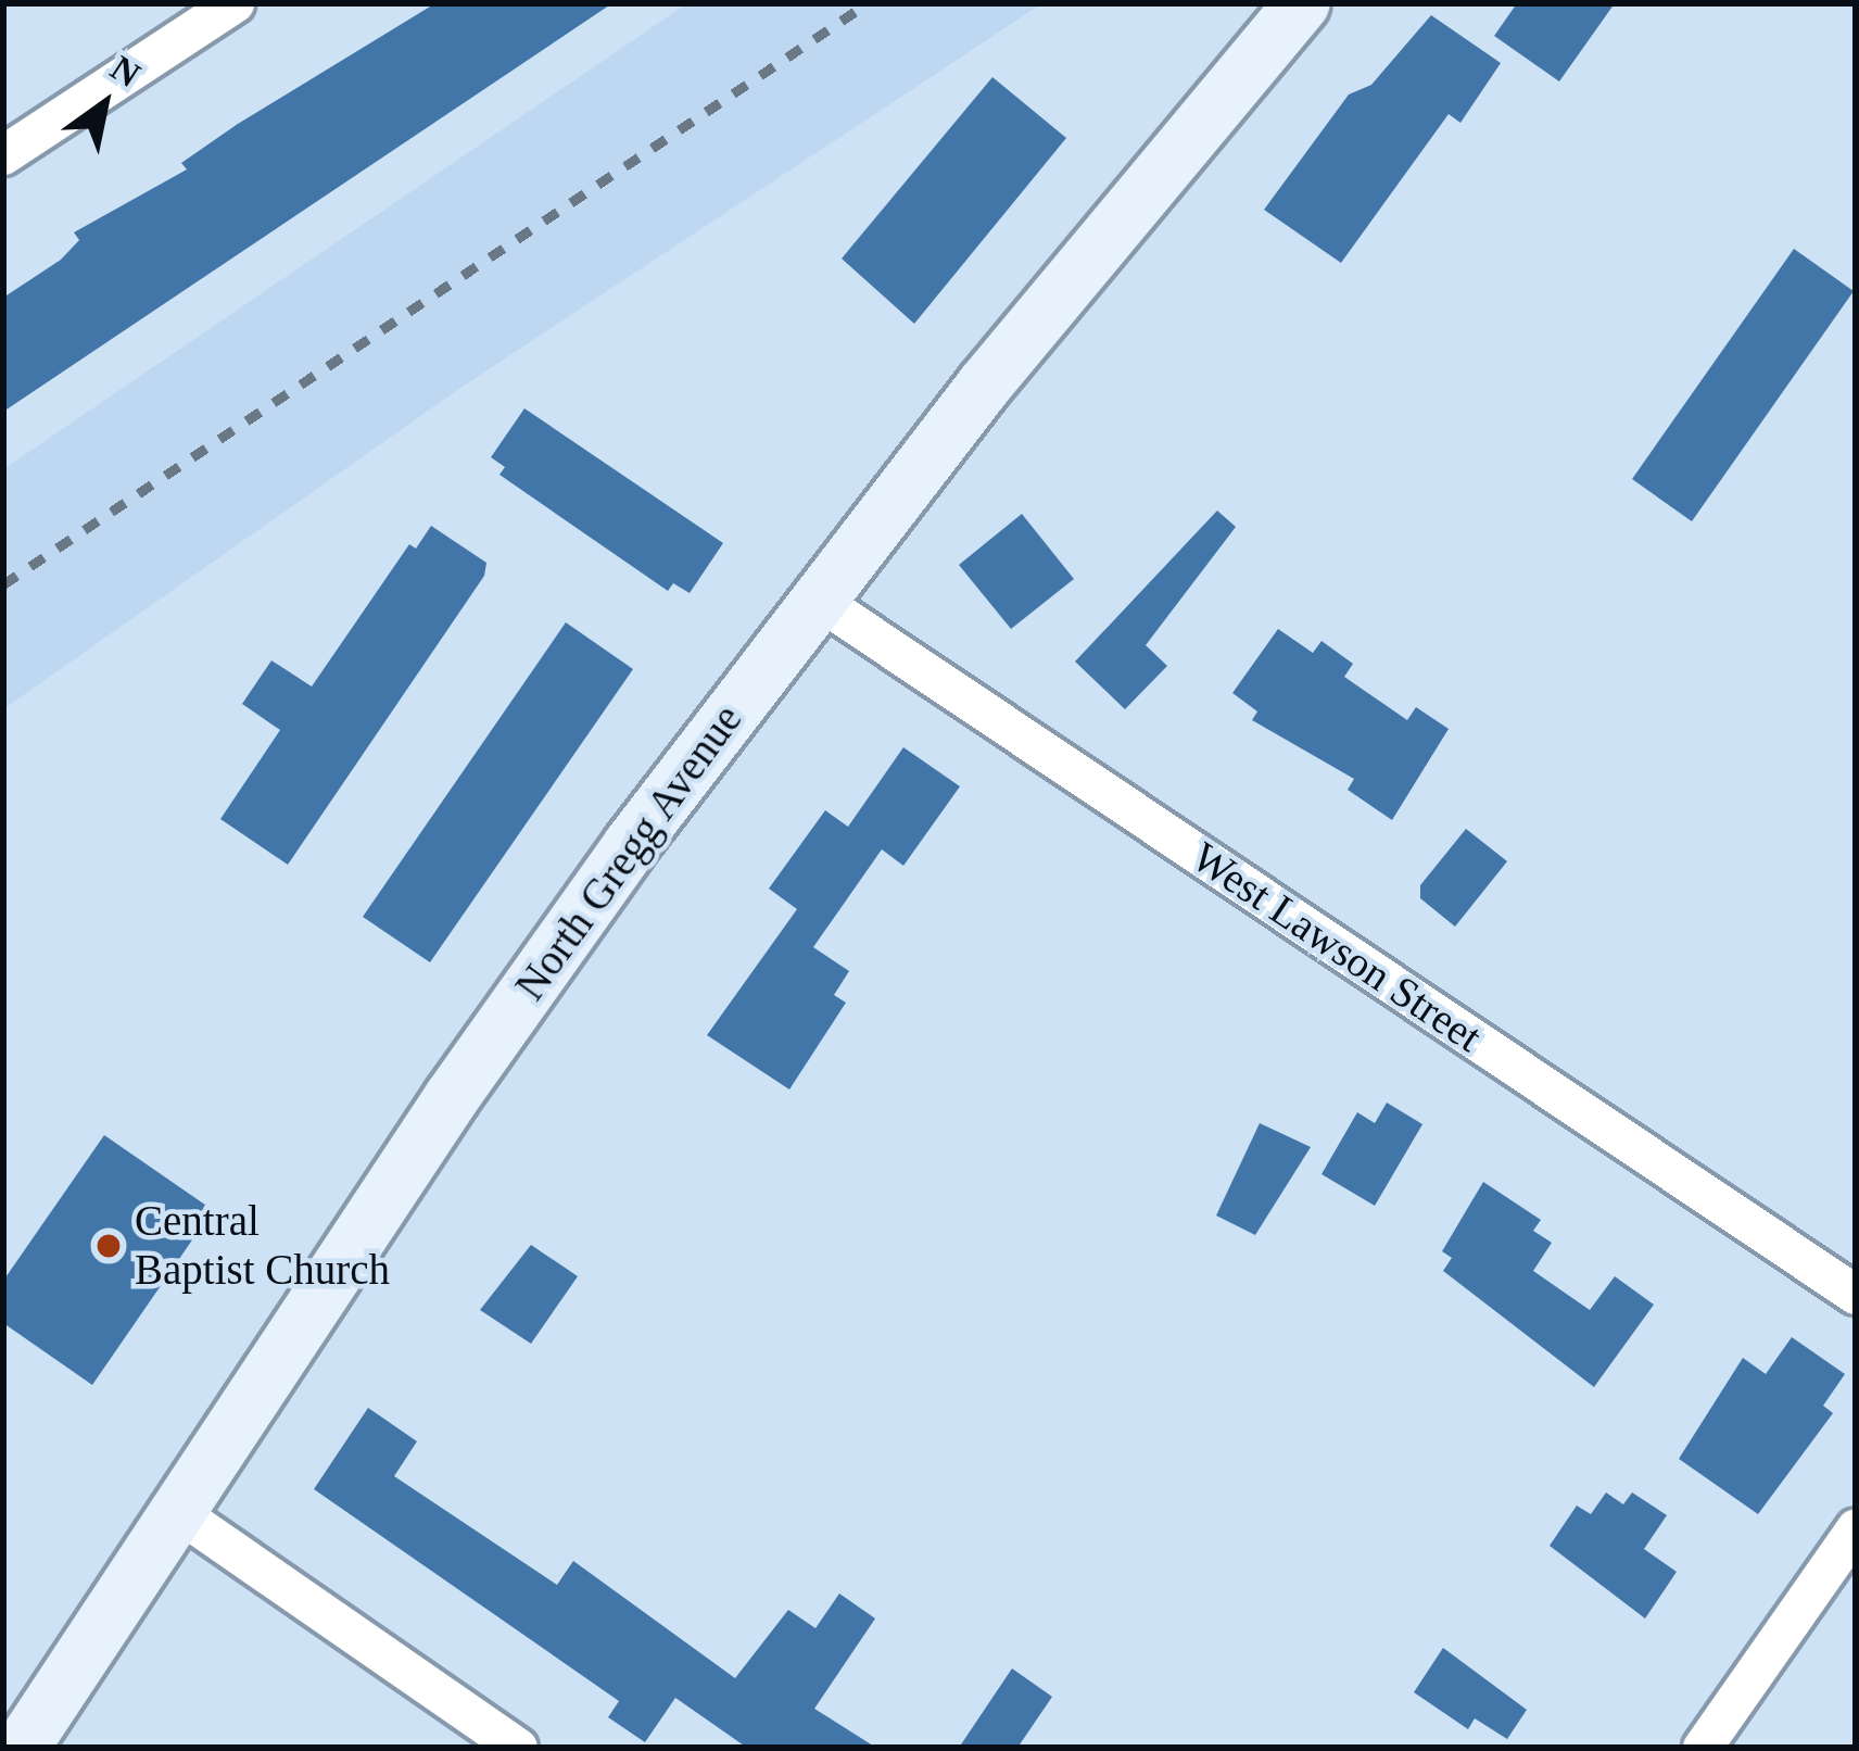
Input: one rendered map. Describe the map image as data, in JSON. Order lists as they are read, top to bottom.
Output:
{
  "streets": {
    "main road": ["North Gregg Avenue"],
    "street": ["West Lawson Street"]
  },
  "crossings": [
    ["North Gregg Avenue", "West Lawson Street"]
  ],
  "places": ["Central Baptist Church"],
  "north": "top right"
}
